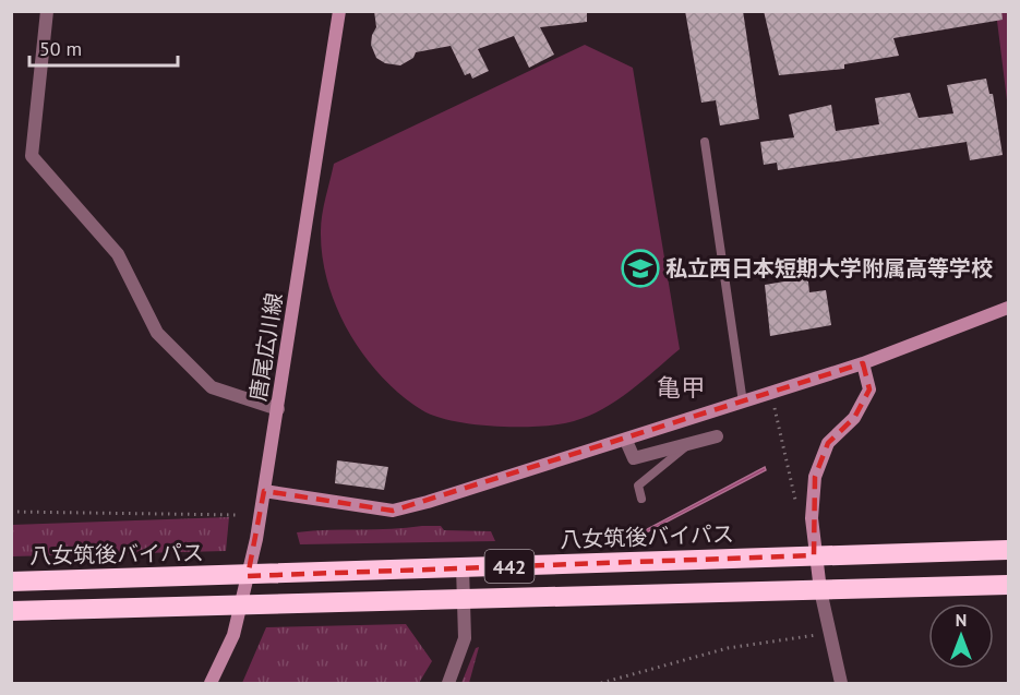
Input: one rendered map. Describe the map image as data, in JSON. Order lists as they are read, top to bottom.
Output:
{
  "streets": {
    "highway": ["八女筑後バイパス", "442"],
    "street": ["唐尾広川線"]
  },
  "districts": ["亀甲"],
  "places": {
    "school or university": ["私立西日本短期大学附属高等学校"]
  },
  "scale_bar": "50 m",
  "north": "top"
}
